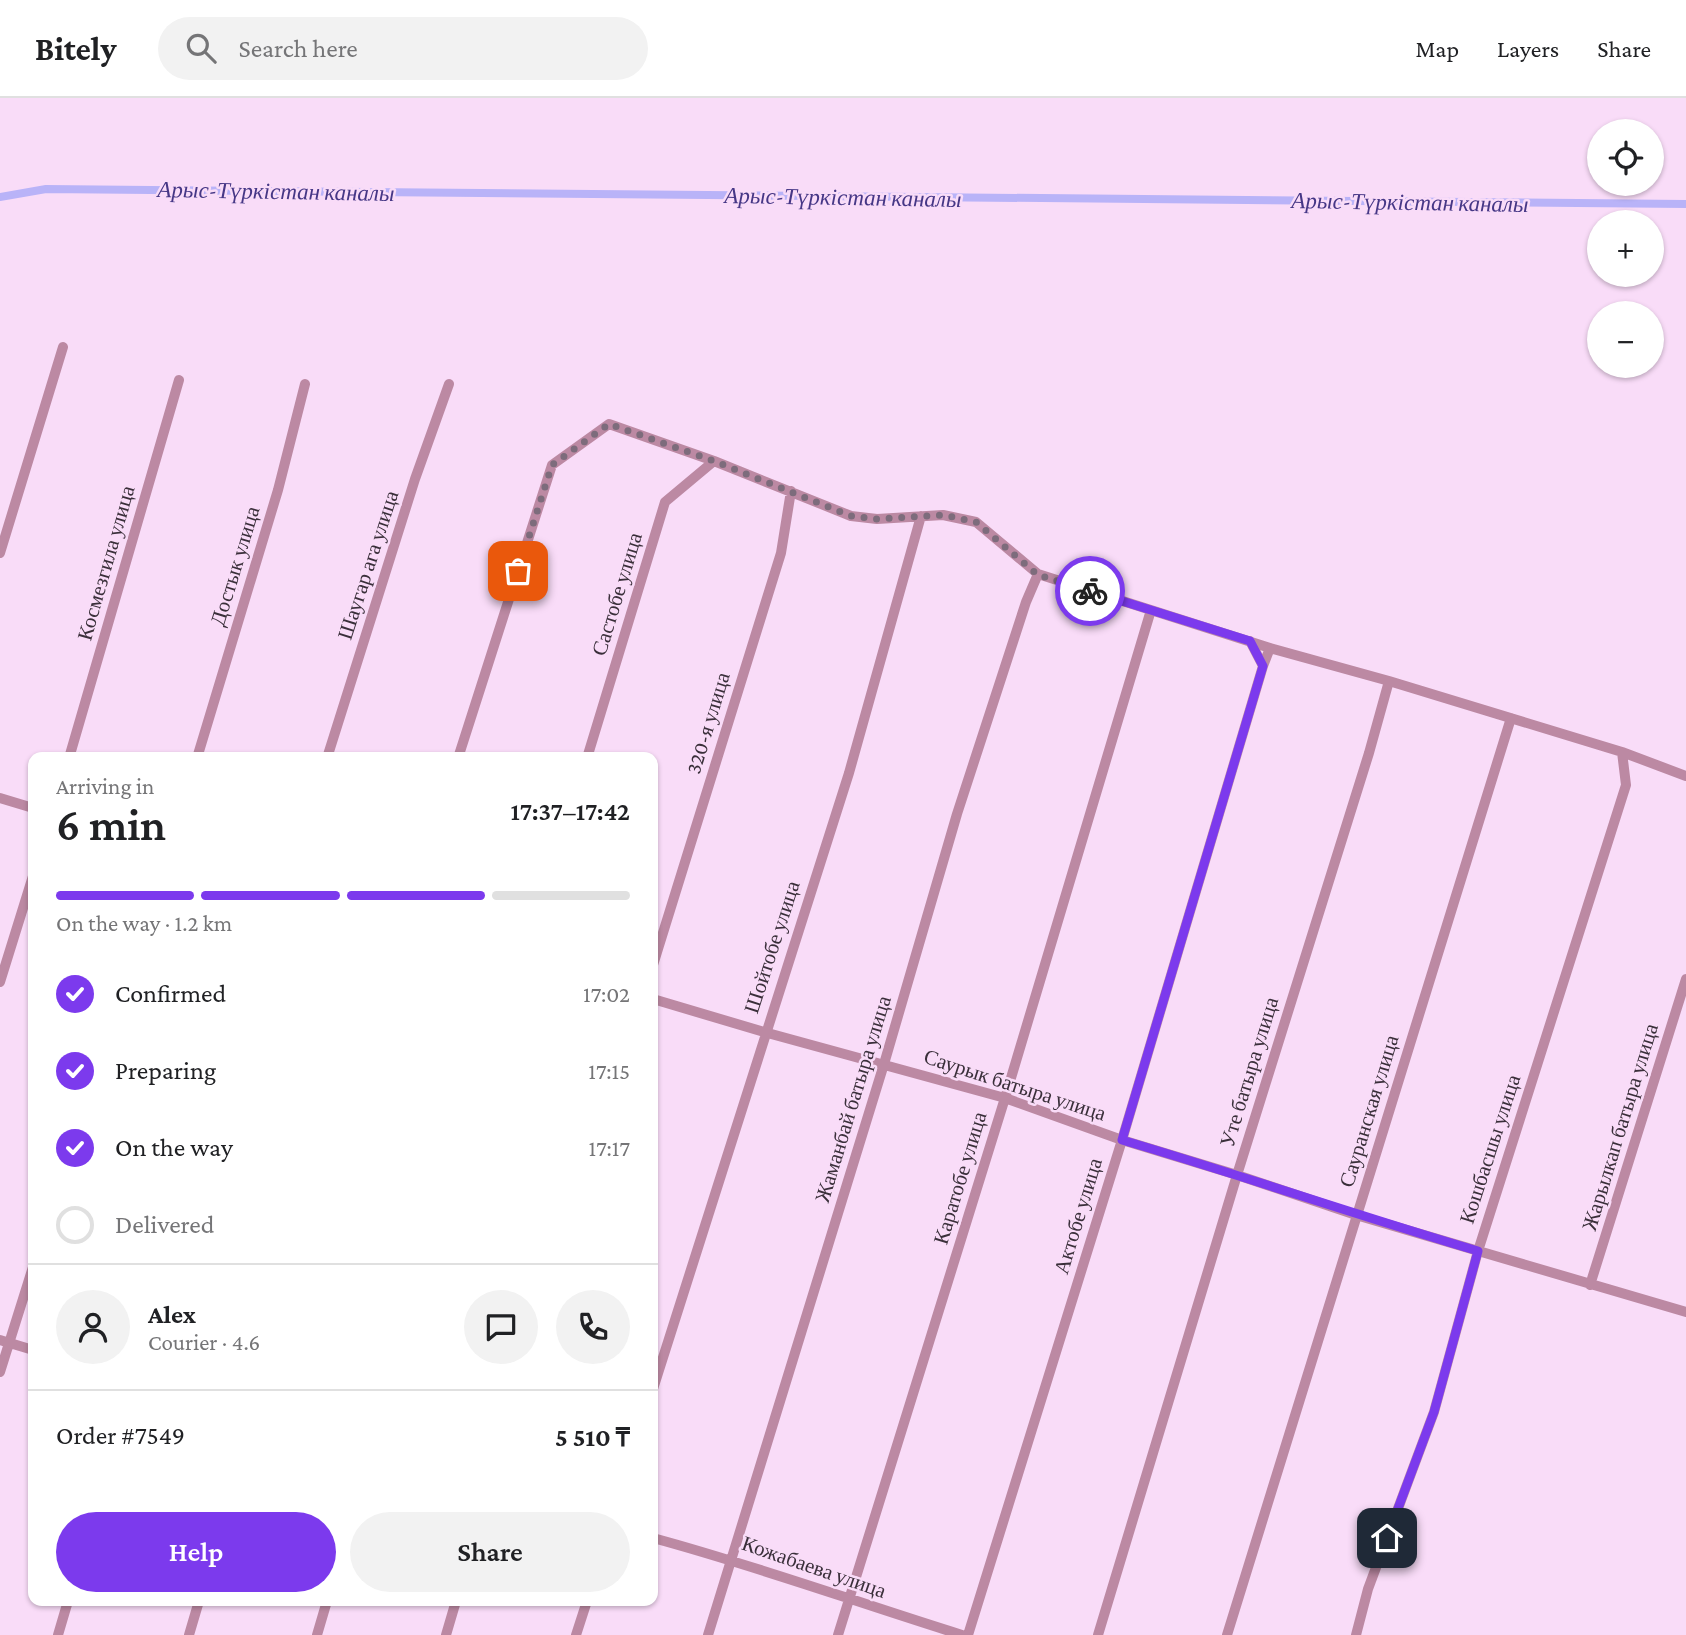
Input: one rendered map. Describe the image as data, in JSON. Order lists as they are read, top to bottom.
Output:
{
  "streets": {
    "street": [
      "Космезгила улица",
      "Шаугар ага улица",
      "Достык улица",
      "Састобе улица",
      "320-я улица",
      "Шойтобе улица",
      "Уте батыра улица",
      "Саурык батыра улица",
      "Жаманбай батыра улица",
      "Сауранская улица",
      "Жарылкап батыра улица",
      "Кошбасшы улица",
      "Каратобе улица",
      "Актобе улица",
      "Кожабаева улица"
    ]
  },
  "crossings": [
    ["Шойтобе улица", "Саурык батыра улица"],
    ["Уте батыра улица", "Саурык батыра улица"],
    ["Саурык батыра улица", "Жаманбай батыра улица"],
    ["Саурык батыра улица", "Сауранская улица"],
    ["Саурык батыра улица", "Жарылкап батыра улица"],
    ["Саурык батыра улица", "Кошбасшы улица"],
    ["Саурык батыра улица", "Каратобе улица"],
    ["Саурык батыра улица", "Актобе улица"],
    ["Жаманбай батыра улица", "Кожабаева улица"],
    ["Каратобе улица", "Кожабаева улица"]
  ],
  "water": ["Арыс-Түркістан каналы"],
  "page": {
    "header": "Bitely",
    "search": "Search here",
    "nav": ["Map", "Layers", "Share"],
    "map_buttons": ["+", "−"],
    "heading": ["6 min", "Arriving in", "17:37–17:42"],
    "panel": [
      "Alex",
      "Courier · 4.6",
      "Order #7549",
      "5 510 ₸"
    ],
    "bar": "On the way · 1.2 km",
    "list": [
      ["Confirmed", "17:02"],
      ["Preparing", "17:15"],
      ["On the way", "17:17"],
      "Delivered"
    ],
    "buttons": ["Help", "Share"]
  }
}
